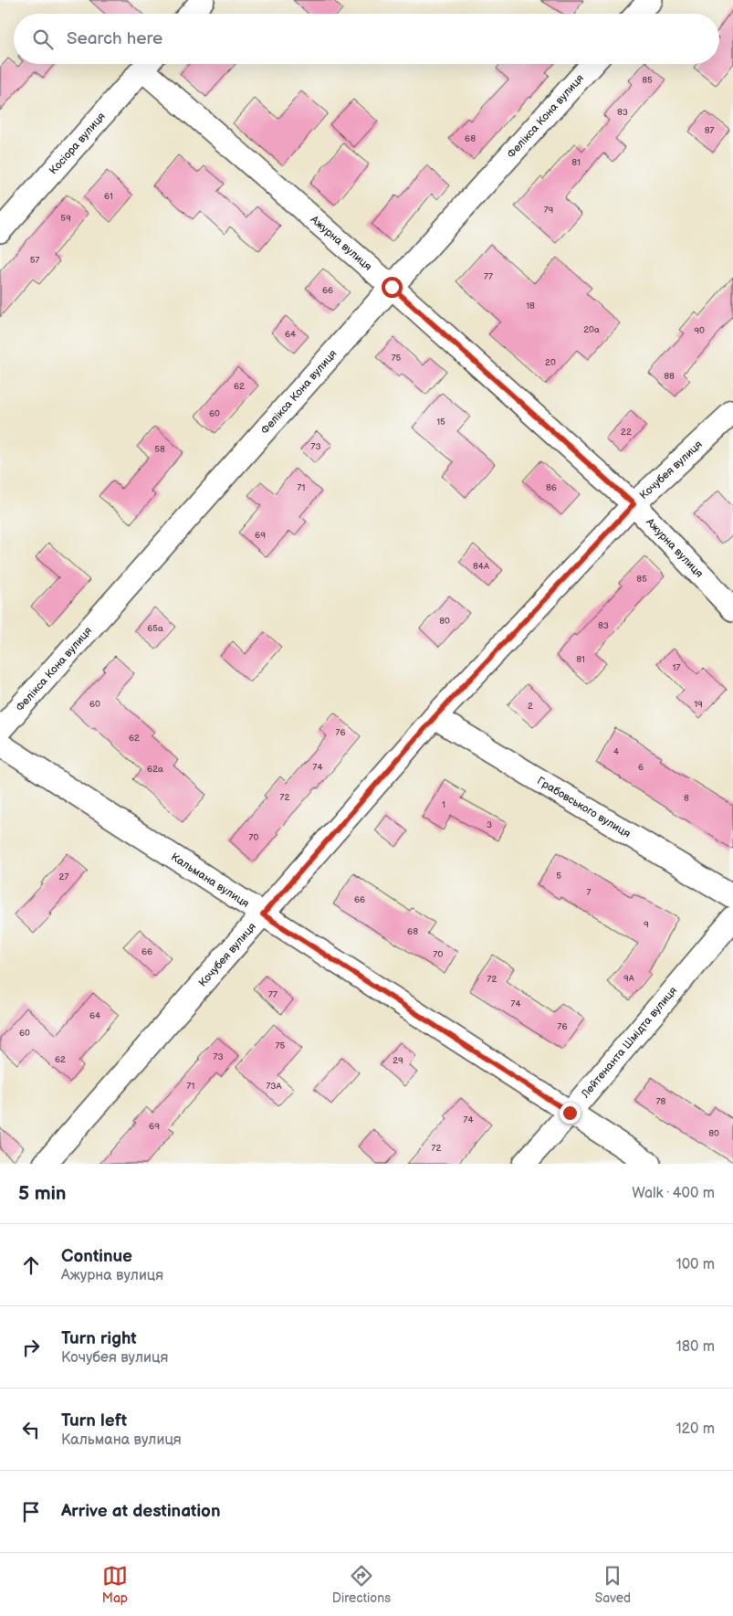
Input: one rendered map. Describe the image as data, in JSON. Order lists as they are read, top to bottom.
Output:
{
  "streets": {
    "street": [
      "Фелікса Кона вулиця",
      "Косіора вулиця",
      "Ажурна вулиця",
      "Кочубея вулиця",
      "Грабовського вулиця",
      "Кальмана вулиця",
      "Лейтенанта Шмідта вулиця"
    ]
  },
  "crossings": [
    ["Фелікса Кона вулиця", "Ажурна вулиця"],
    ["Ажурна вулиця", "Кочубея вулиця"],
    ["Кочубея вулиця", "Грабовського вулиця"],
    ["Кочубея вулиця", "Кальмана вулиця"],
    ["Кальмана вулиця", "Лейтенанта Шмідта вулиця"]
  ],
  "house_numbers": [
    "85",
    "83",
    "87",
    "68",
    "81",
    "61",
    "79",
    "59",
    "57",
    "77",
    "66",
    "18",
    "20а",
    "90",
    "64",
    "75",
    "20",
    "88",
    "62",
    "60",
    "15",
    "22",
    "73",
    "58",
    "71",
    "86",
    "69",
    "84А",
    "85",
    "80",
    "83",
    "65а",
    "81",
    "17",
    "60",
    "19",
    "2",
    "76",
    "62",
    "4",
    "74",
    "6",
    "62а",
    "72",
    "8",
    "1",
    "3",
    "70",
    "5",
    "27",
    "7",
    "66",
    "9",
    "68",
    "66",
    "70",
    "9А",
    "72",
    "77",
    "74",
    "64",
    "76",
    "60",
    "75",
    "73",
    "62",
    "29",
    "71",
    "73А",
    "78",
    "74",
    "69",
    "80",
    "72"
  ],
  "page": {
    "search": "Search here",
    "heading": ["5 min", "Walk · 400 m"],
    "list": [
      ["Continue", "Ажурна вулиця", "100 m"],
      ["Turn right", "Кочубея вулиця", "180 m"],
      ["Turn left", "Кальмана вулиця", "120 m"],
      "Arrive at destination"
    ],
    "nav": ["Map", "Directions", "Saved"]
  }
}
